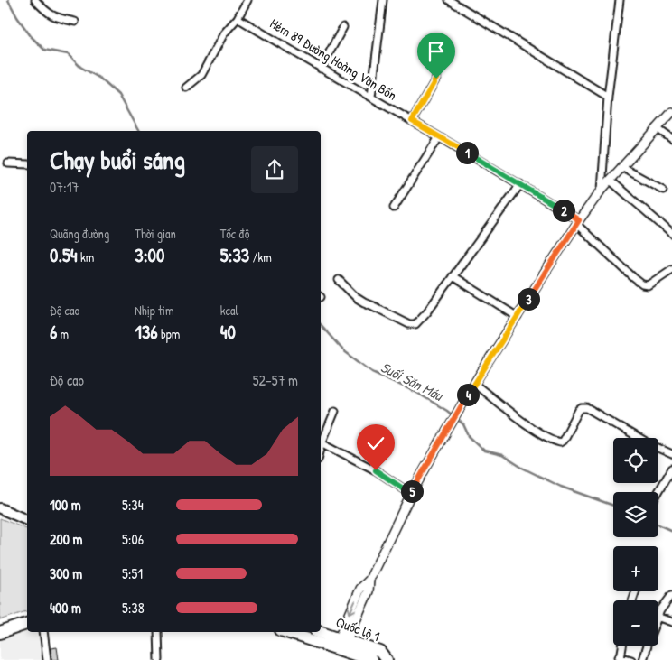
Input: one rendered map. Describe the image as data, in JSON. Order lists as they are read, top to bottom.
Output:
{
  "streets": {
    "highway": ["Quốc lộ 1"],
    "street": ["Hẻm 89 Đường Hoàng Văn Bổn"]
  },
  "water": ["Suối Săn Máu"],
  "page": {
    "heading": ["Chạy buổi sáng", "07:17"],
    "pins": [
      "1",
      "2",
      "3",
      "4",
      "5"
    ],
    "stats": [
      ["Quãng đường", "0.54 km"],
      ["Thời gian", "3:00"],
      ["Tốc độ", "5:33 /km"],
      ["Độ cao", "6 m"],
      ["Nhịp tim", "136 bpm"],
      ["kcal", "40"]
    ],
    "chart": ["Độ cao", "52–57 m"],
    "map_buttons": ["+", "−"],
    "list": [
      {
        "name": "100 m",
        "note": "5:34"
      },
      {
        "name": "200 m",
        "note": "5:06"
      },
      {
        "name": "300 m",
        "note": "5:51"
      },
      {
        "name": "400 m",
        "note": "5:38"
      }
    ]
  }
}
